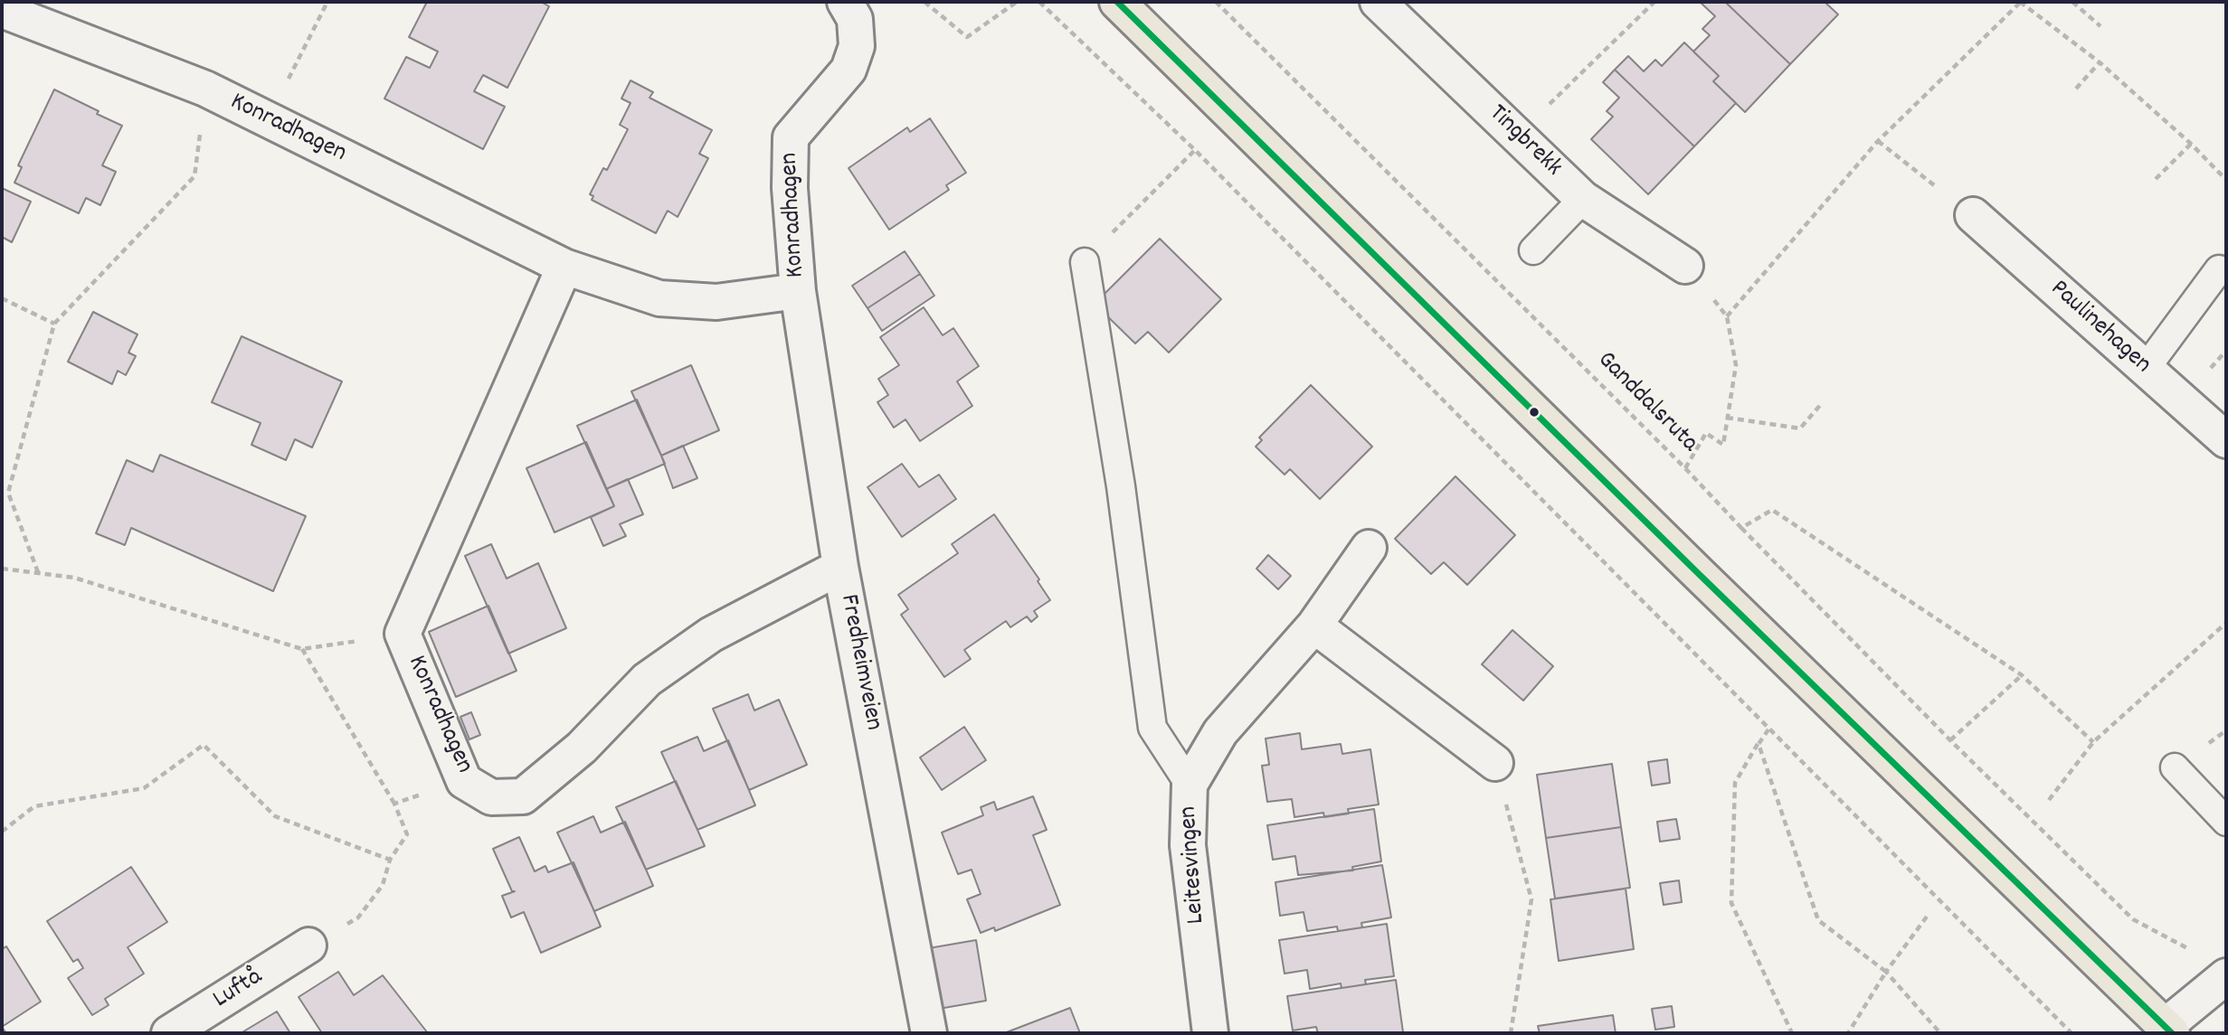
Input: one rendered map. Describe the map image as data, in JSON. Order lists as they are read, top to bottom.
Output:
{
  "streets": {
    "street": [
      "Konradhagen",
      "Tingbrekk",
      "Paulinehagen",
      "Fredheimveien",
      "Leitesvingen",
      "Luftå"
    ],
    "path": ["Ganddalsruta"]
  },
  "crossings": [
    ["Konradhagen", "Fredheimveien"]
  ]
}
